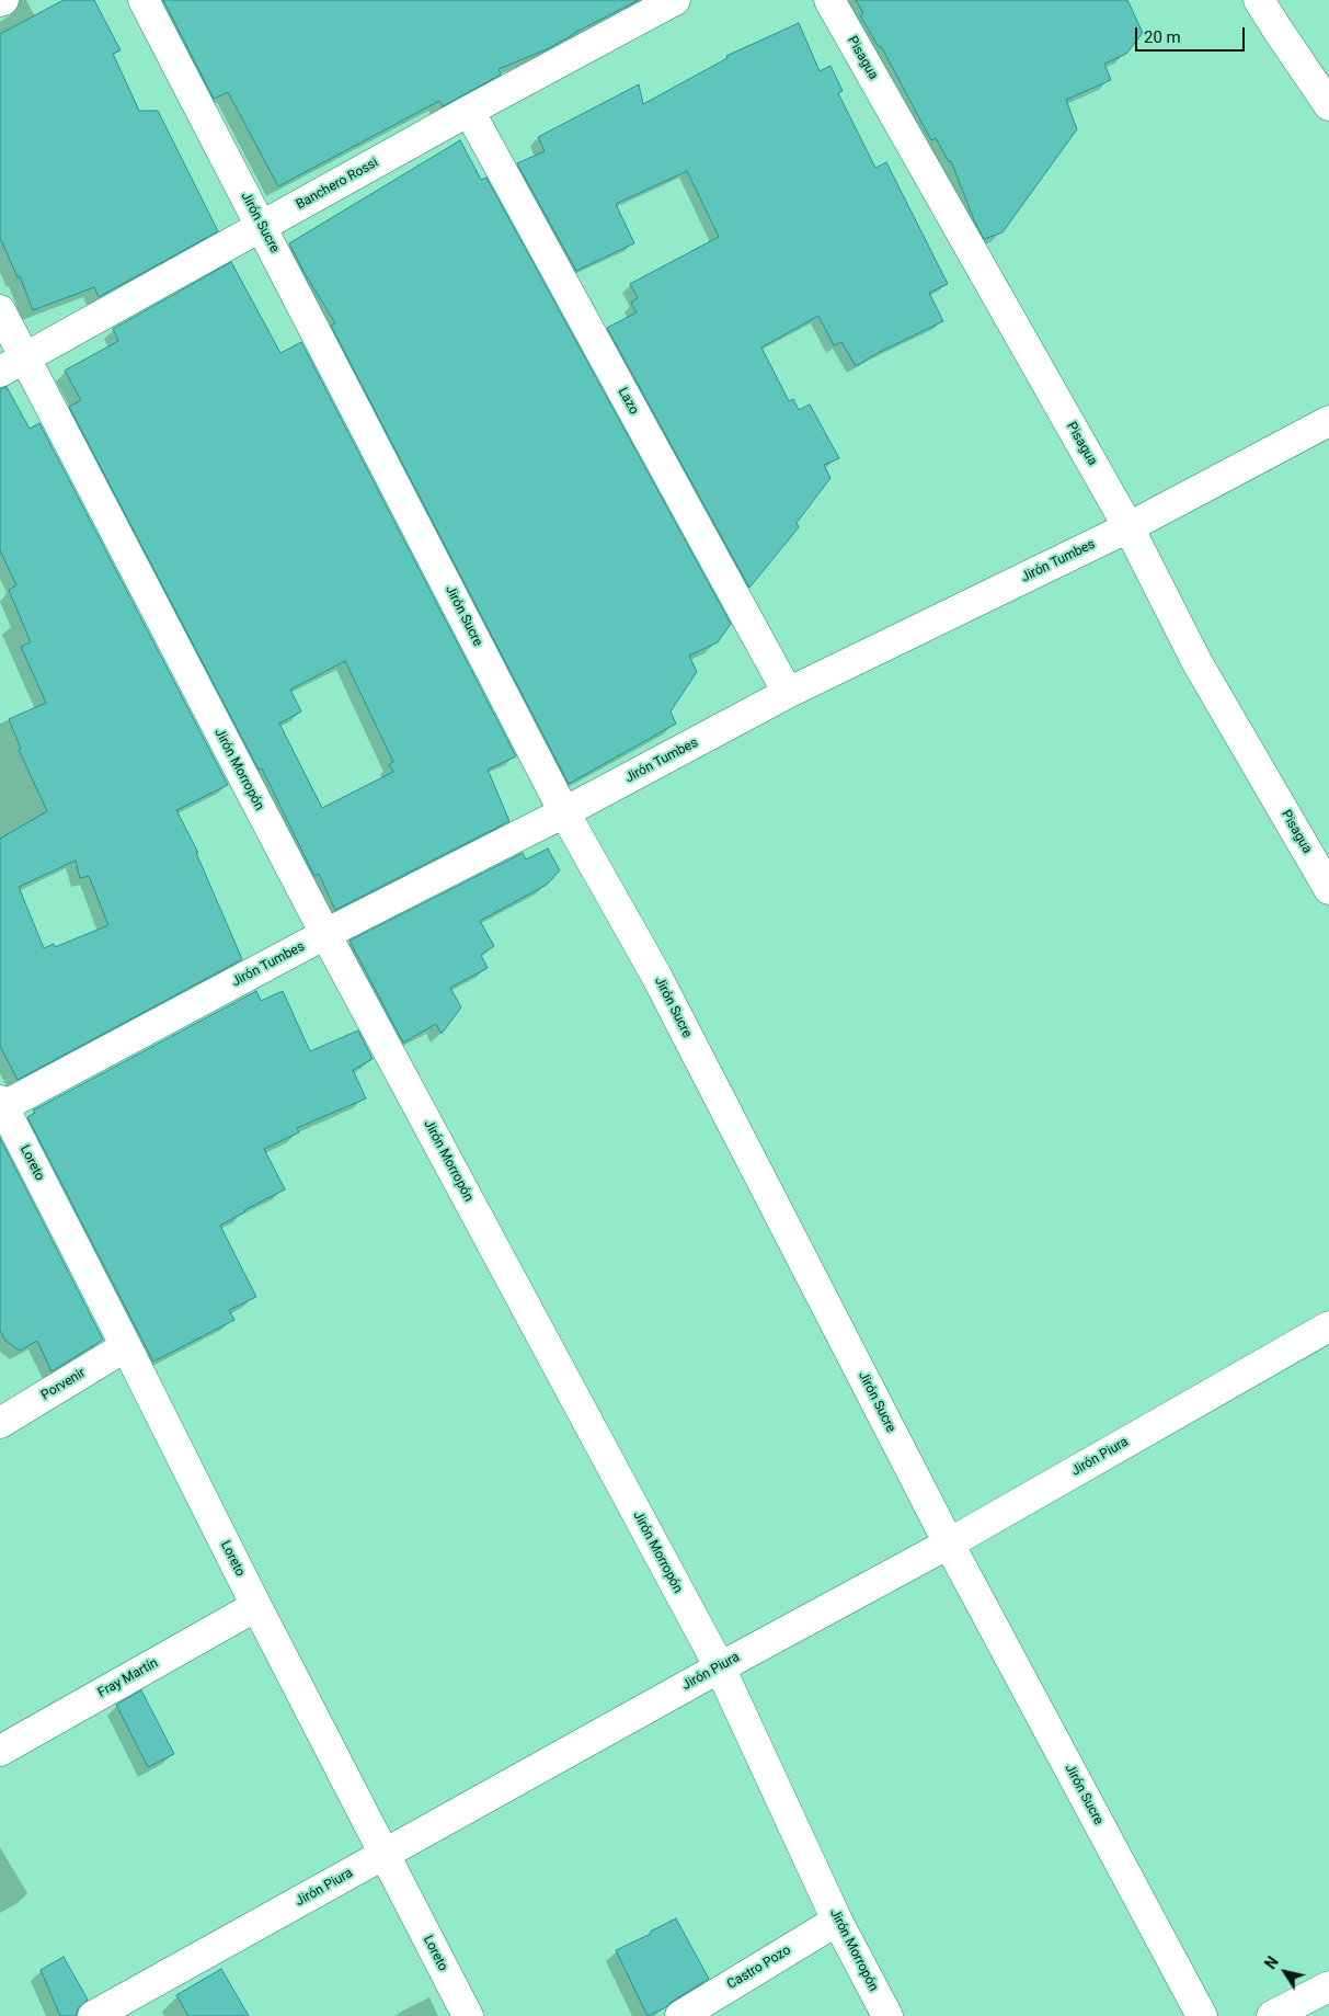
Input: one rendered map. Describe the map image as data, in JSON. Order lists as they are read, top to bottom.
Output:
{
  "streets": {
    "street": [
      "Pisagua",
      "Banchero Rossi",
      "Jirón Sucre",
      "Lazo",
      "Jirón Tumbes",
      "Jirón Morropón",
      "Loreto",
      "Porvenir",
      "Jirón Piura",
      "Fray Martín",
      "Castro Pozo"
    ]
  },
  "crossings": [
    ["Pisagua", "Jirón Tumbes"],
    ["Banchero Rossi", "Jirón Sucre"],
    ["Banchero Rossi", "Lazo"],
    ["Banchero Rossi", "Jirón Morropón"],
    ["Jirón Sucre", "Jirón Tumbes"],
    ["Jirón Sucre", "Jirón Piura"],
    ["Lazo", "Jirón Tumbes"],
    ["Jirón Tumbes", "Jirón Morropón"],
    ["Jirón Tumbes", "Loreto"],
    ["Jirón Morropón", "Jirón Piura"],
    ["Jirón Morropón", "Castro Pozo"],
    ["Loreto", "Porvenir"],
    ["Loreto", "Jirón Piura"],
    ["Loreto", "Fray Martín"]
  ],
  "scale_bar": "20 m",
  "north": "top left"
}
